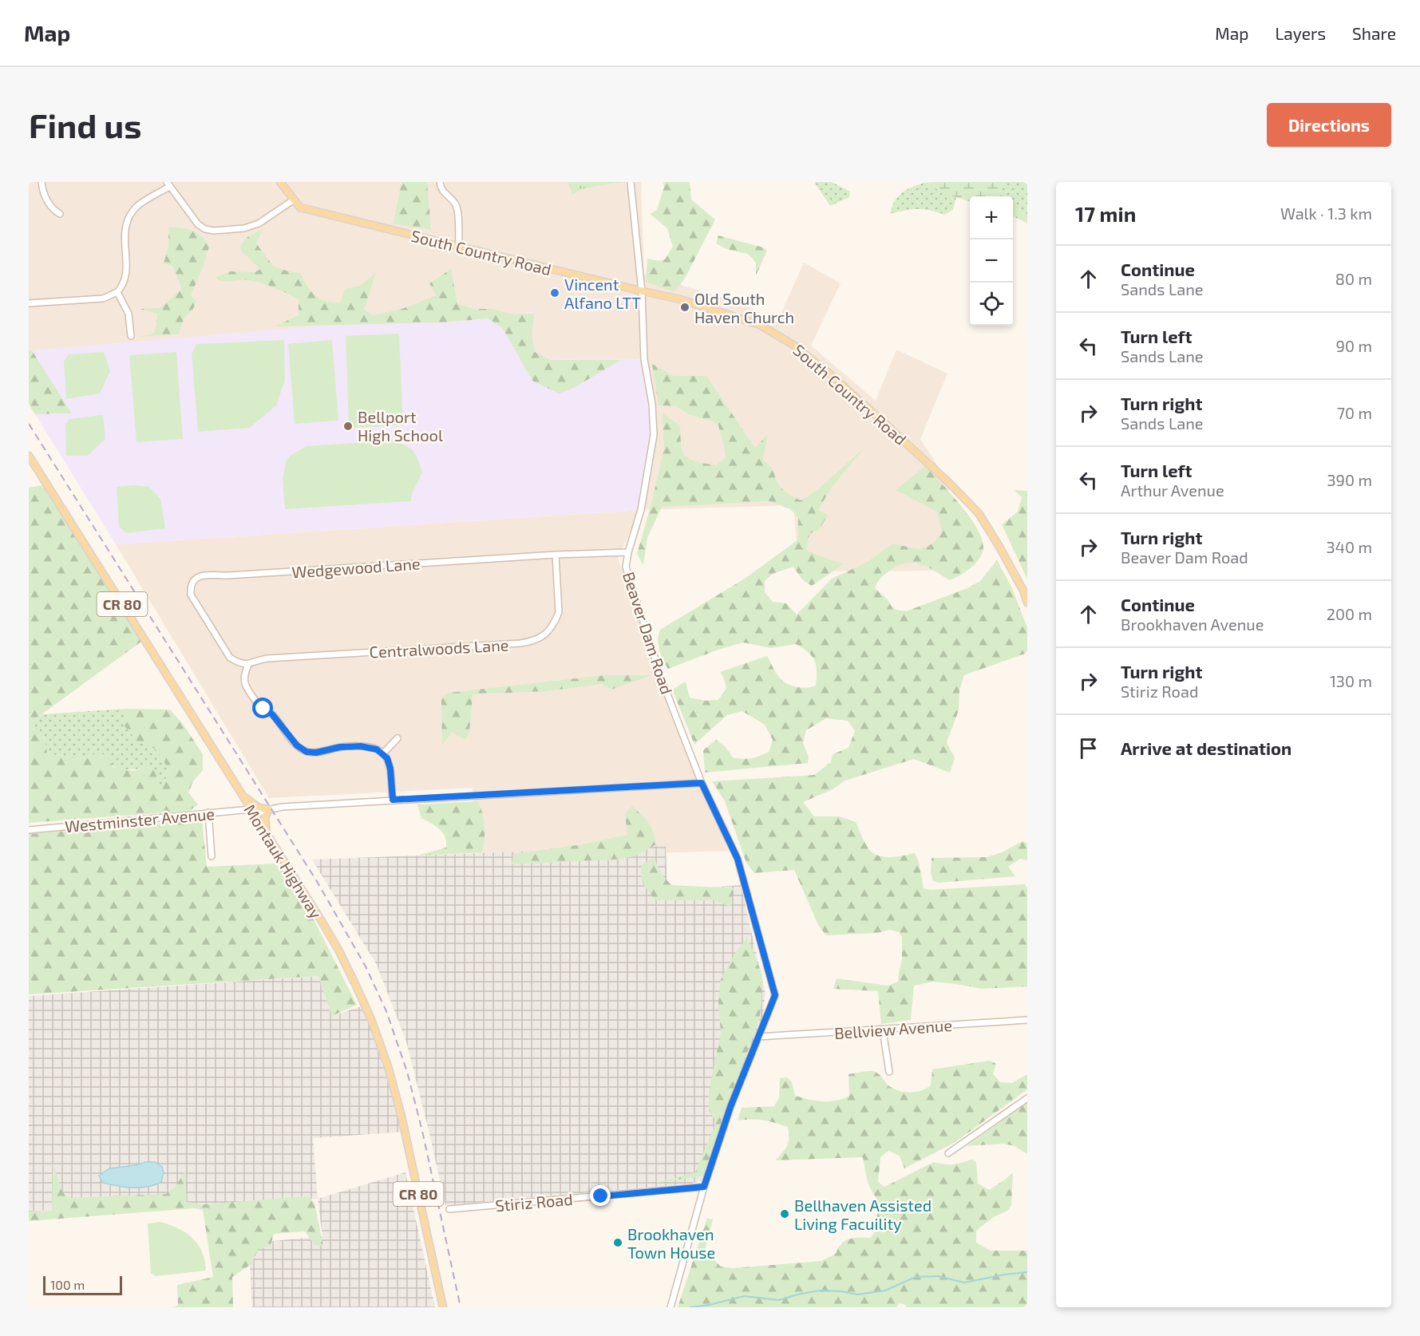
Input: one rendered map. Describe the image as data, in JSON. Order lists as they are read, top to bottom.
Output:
{
  "streets": {
    "main road": ["South Country Road", "CR 80", "Montauk Highway"],
    "street": [
      "Wedgewood Lane",
      "Beaver Dam Road",
      "Centralwoods Lane",
      "Westminster Avenue",
      "Bellview Avenue",
      "Stiriz Road"
    ]
  },
  "crossings": [
    ["South Country Road", "Beaver Dam Road"],
    ["Wedgewood Lane", "Beaver Dam Road"],
    ["Wedgewood Lane", "Centralwoods Lane"],
    ["Beaver Dam Road", "Westminster Avenue"],
    ["Beaver Dam Road", "Bellview Avenue"],
    ["Beaver Dam Road", "Stiriz Road"],
    ["Westminster Avenue", "Montauk Highway"]
  ],
  "places": [
    "Vincent Alfano LTT",
    "Old South Haven Church",
    "Bellport High School",
    "Bellhaven Assisted Living Facuility",
    "Brookhaven Town House"
  ],
  "scale_bar": "100 m",
  "page": {
    "header": "Map",
    "nav": ["Map", "Layers", "Share"],
    "buttons": "Directions",
    "title": "Find us",
    "heading": ["17 min", "Walk · 1.3 km"],
    "map_buttons": ["+", "−"],
    "list": [
      ["Continue", "Sands Lane", "80 m"],
      ["Turn left", "Sands Lane", "90 m"],
      ["Turn right", "Sands Lane", "70 m"],
      ["Turn left", "Arthur Avenue", "390 m"],
      ["Turn right", "Beaver Dam Road", "340 m"],
      ["Continue", "Brookhaven Avenue", "200 m"],
      ["Turn right", "Stiriz Road", "130 m"],
      "Arrive at destination"
    ],
    "scale": "100 m"
  }
}
